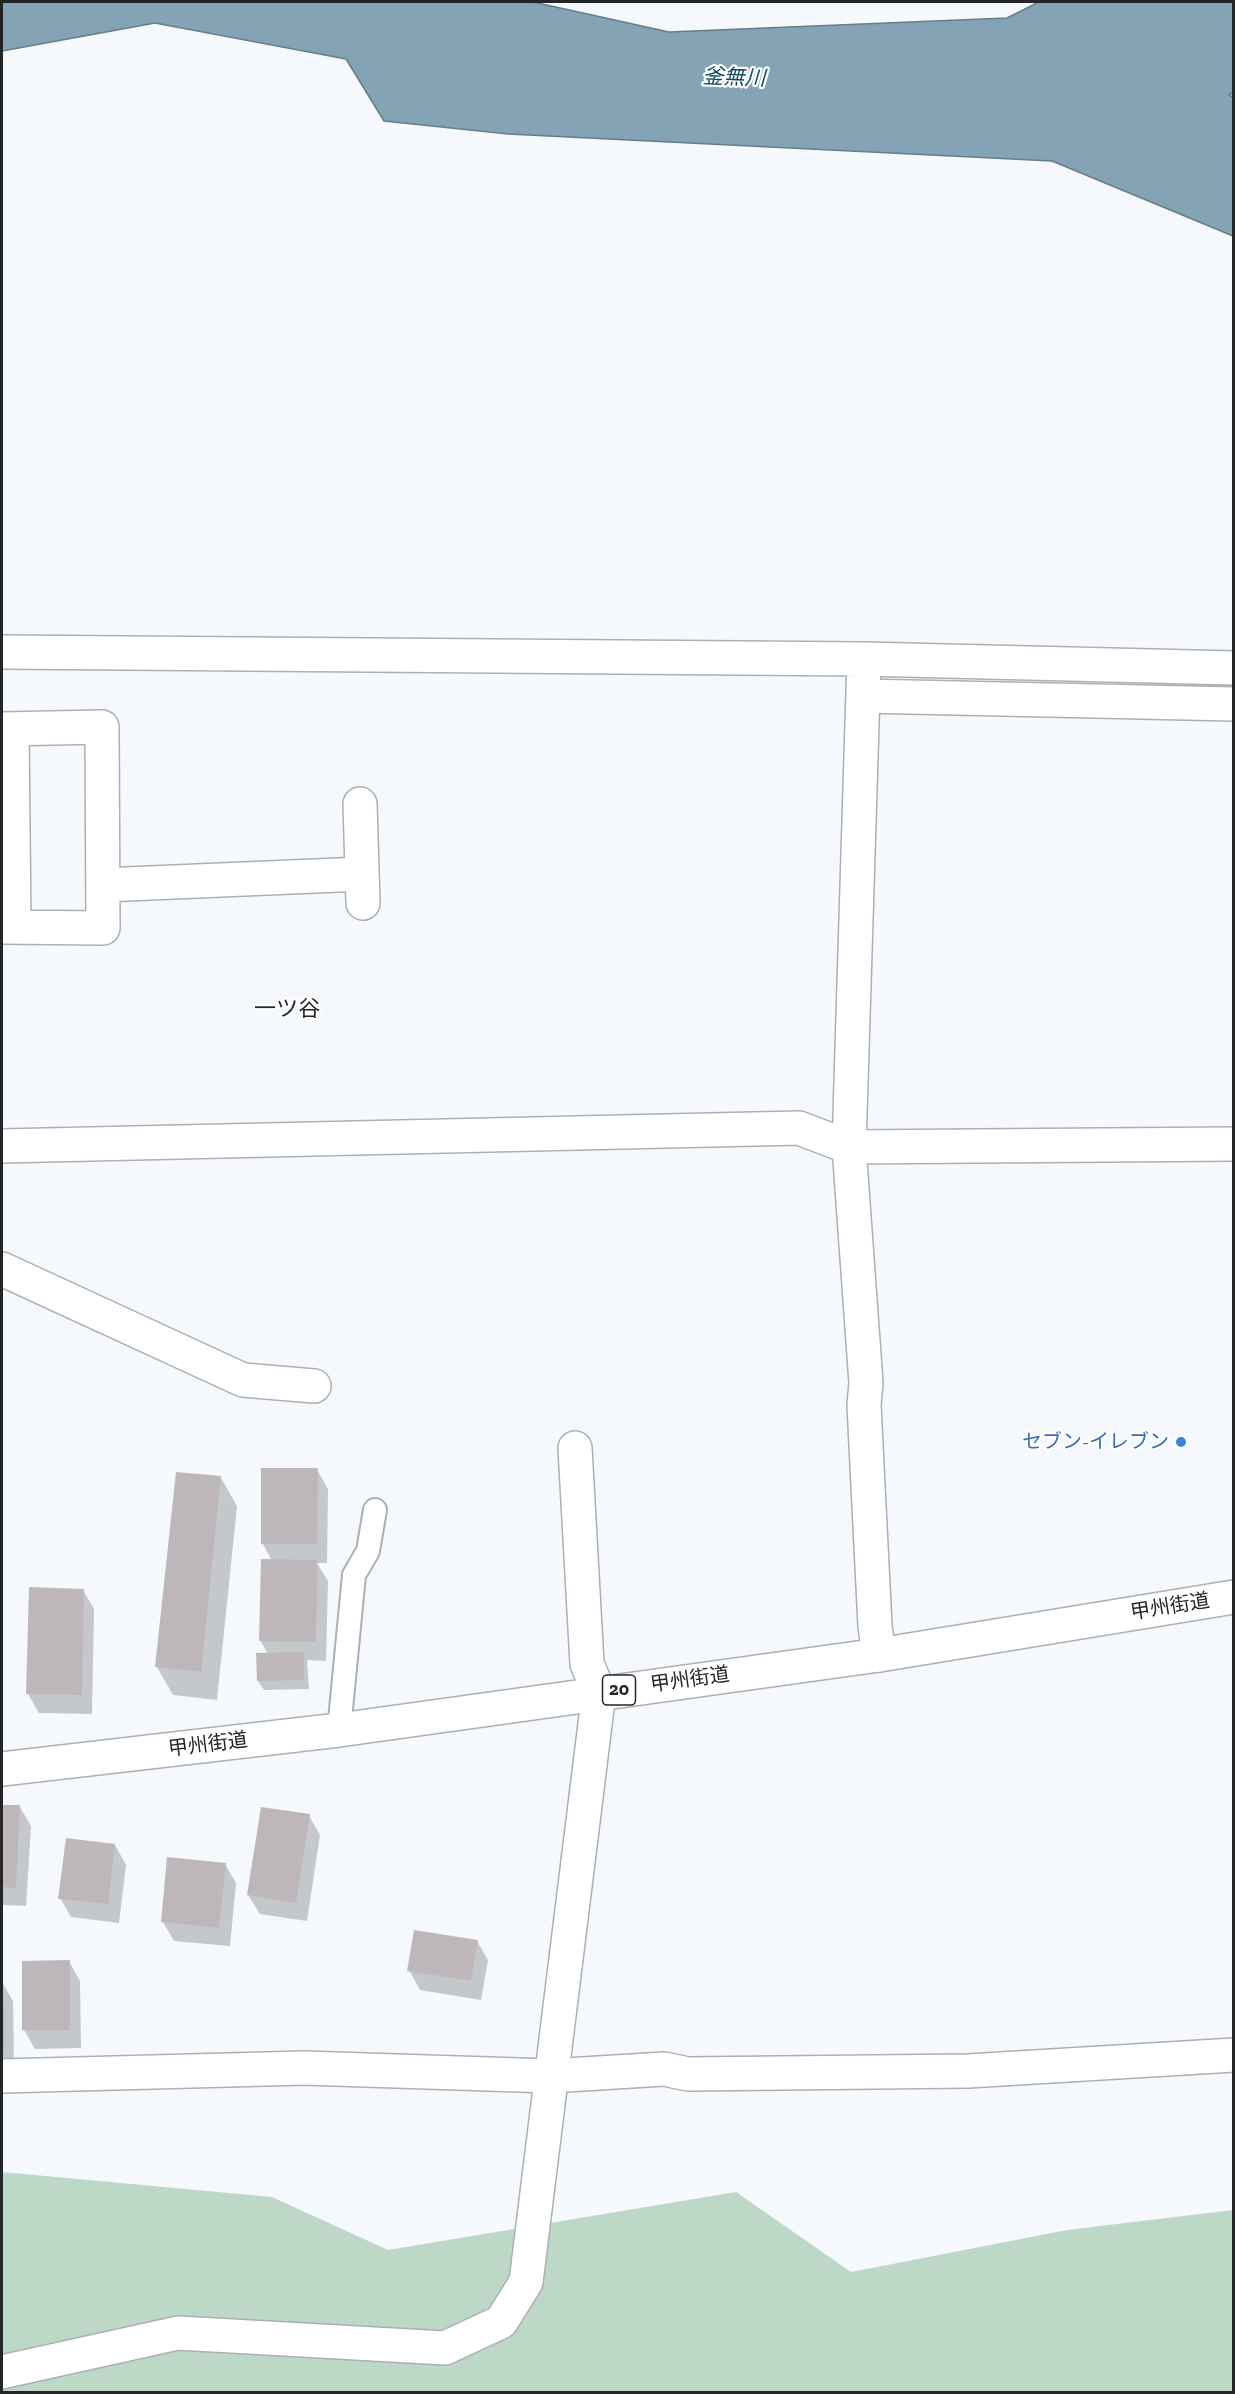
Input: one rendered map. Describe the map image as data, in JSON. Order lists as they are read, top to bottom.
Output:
{
  "streets": {
    "main road": ["甲州街道", "20"]
  },
  "districts": ["一ツ谷"],
  "water": ["釜無川"],
  "places": ["セブン-イレブン"]
}
